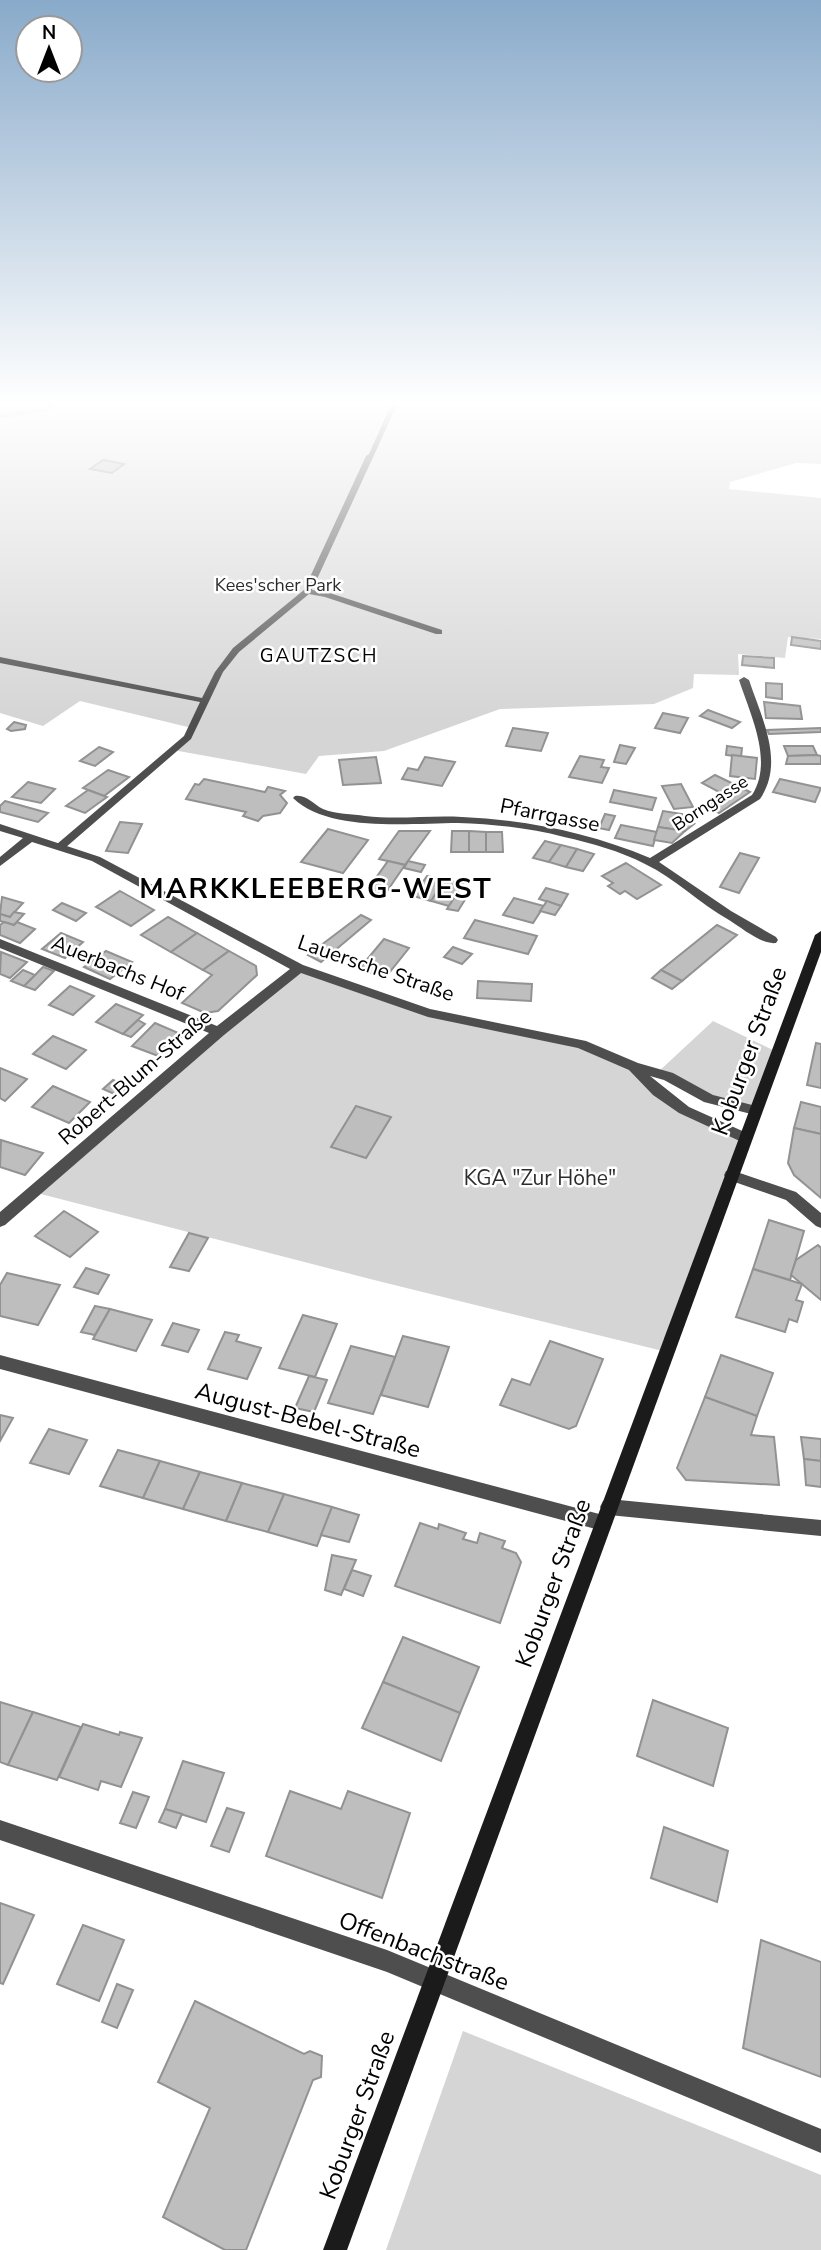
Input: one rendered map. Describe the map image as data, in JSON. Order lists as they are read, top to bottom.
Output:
{
  "streets": {
    "main road": ["Koburger Straße"],
    "street": [
      "Borngasse",
      "Pfarrgasse",
      "Auerbachs Hof",
      "Lauersche Straße",
      "Robert-Blum-Straße",
      "August-Bebel-Straße",
      "Offenbachstraße"
    ]
  },
  "crossings": [
    ["Borngasse", "Pfarrgasse"],
    ["Auerbachs Hof", "Robert-Blum-Straße"],
    ["Lauersche Straße", "Koburger Straße"],
    ["Lauersche Straße", "Robert-Blum-Straße"],
    ["Koburger Straße", "August-Bebel-Straße"],
    ["Koburger Straße", "Offenbachstraße"]
  ],
  "districts": ["GAUTZSCH", "MARKKLEEBERG-WEST"],
  "parks": ["Kees'scher Park", "KGA \"Zur Höhe\""],
  "north": "top"
}
